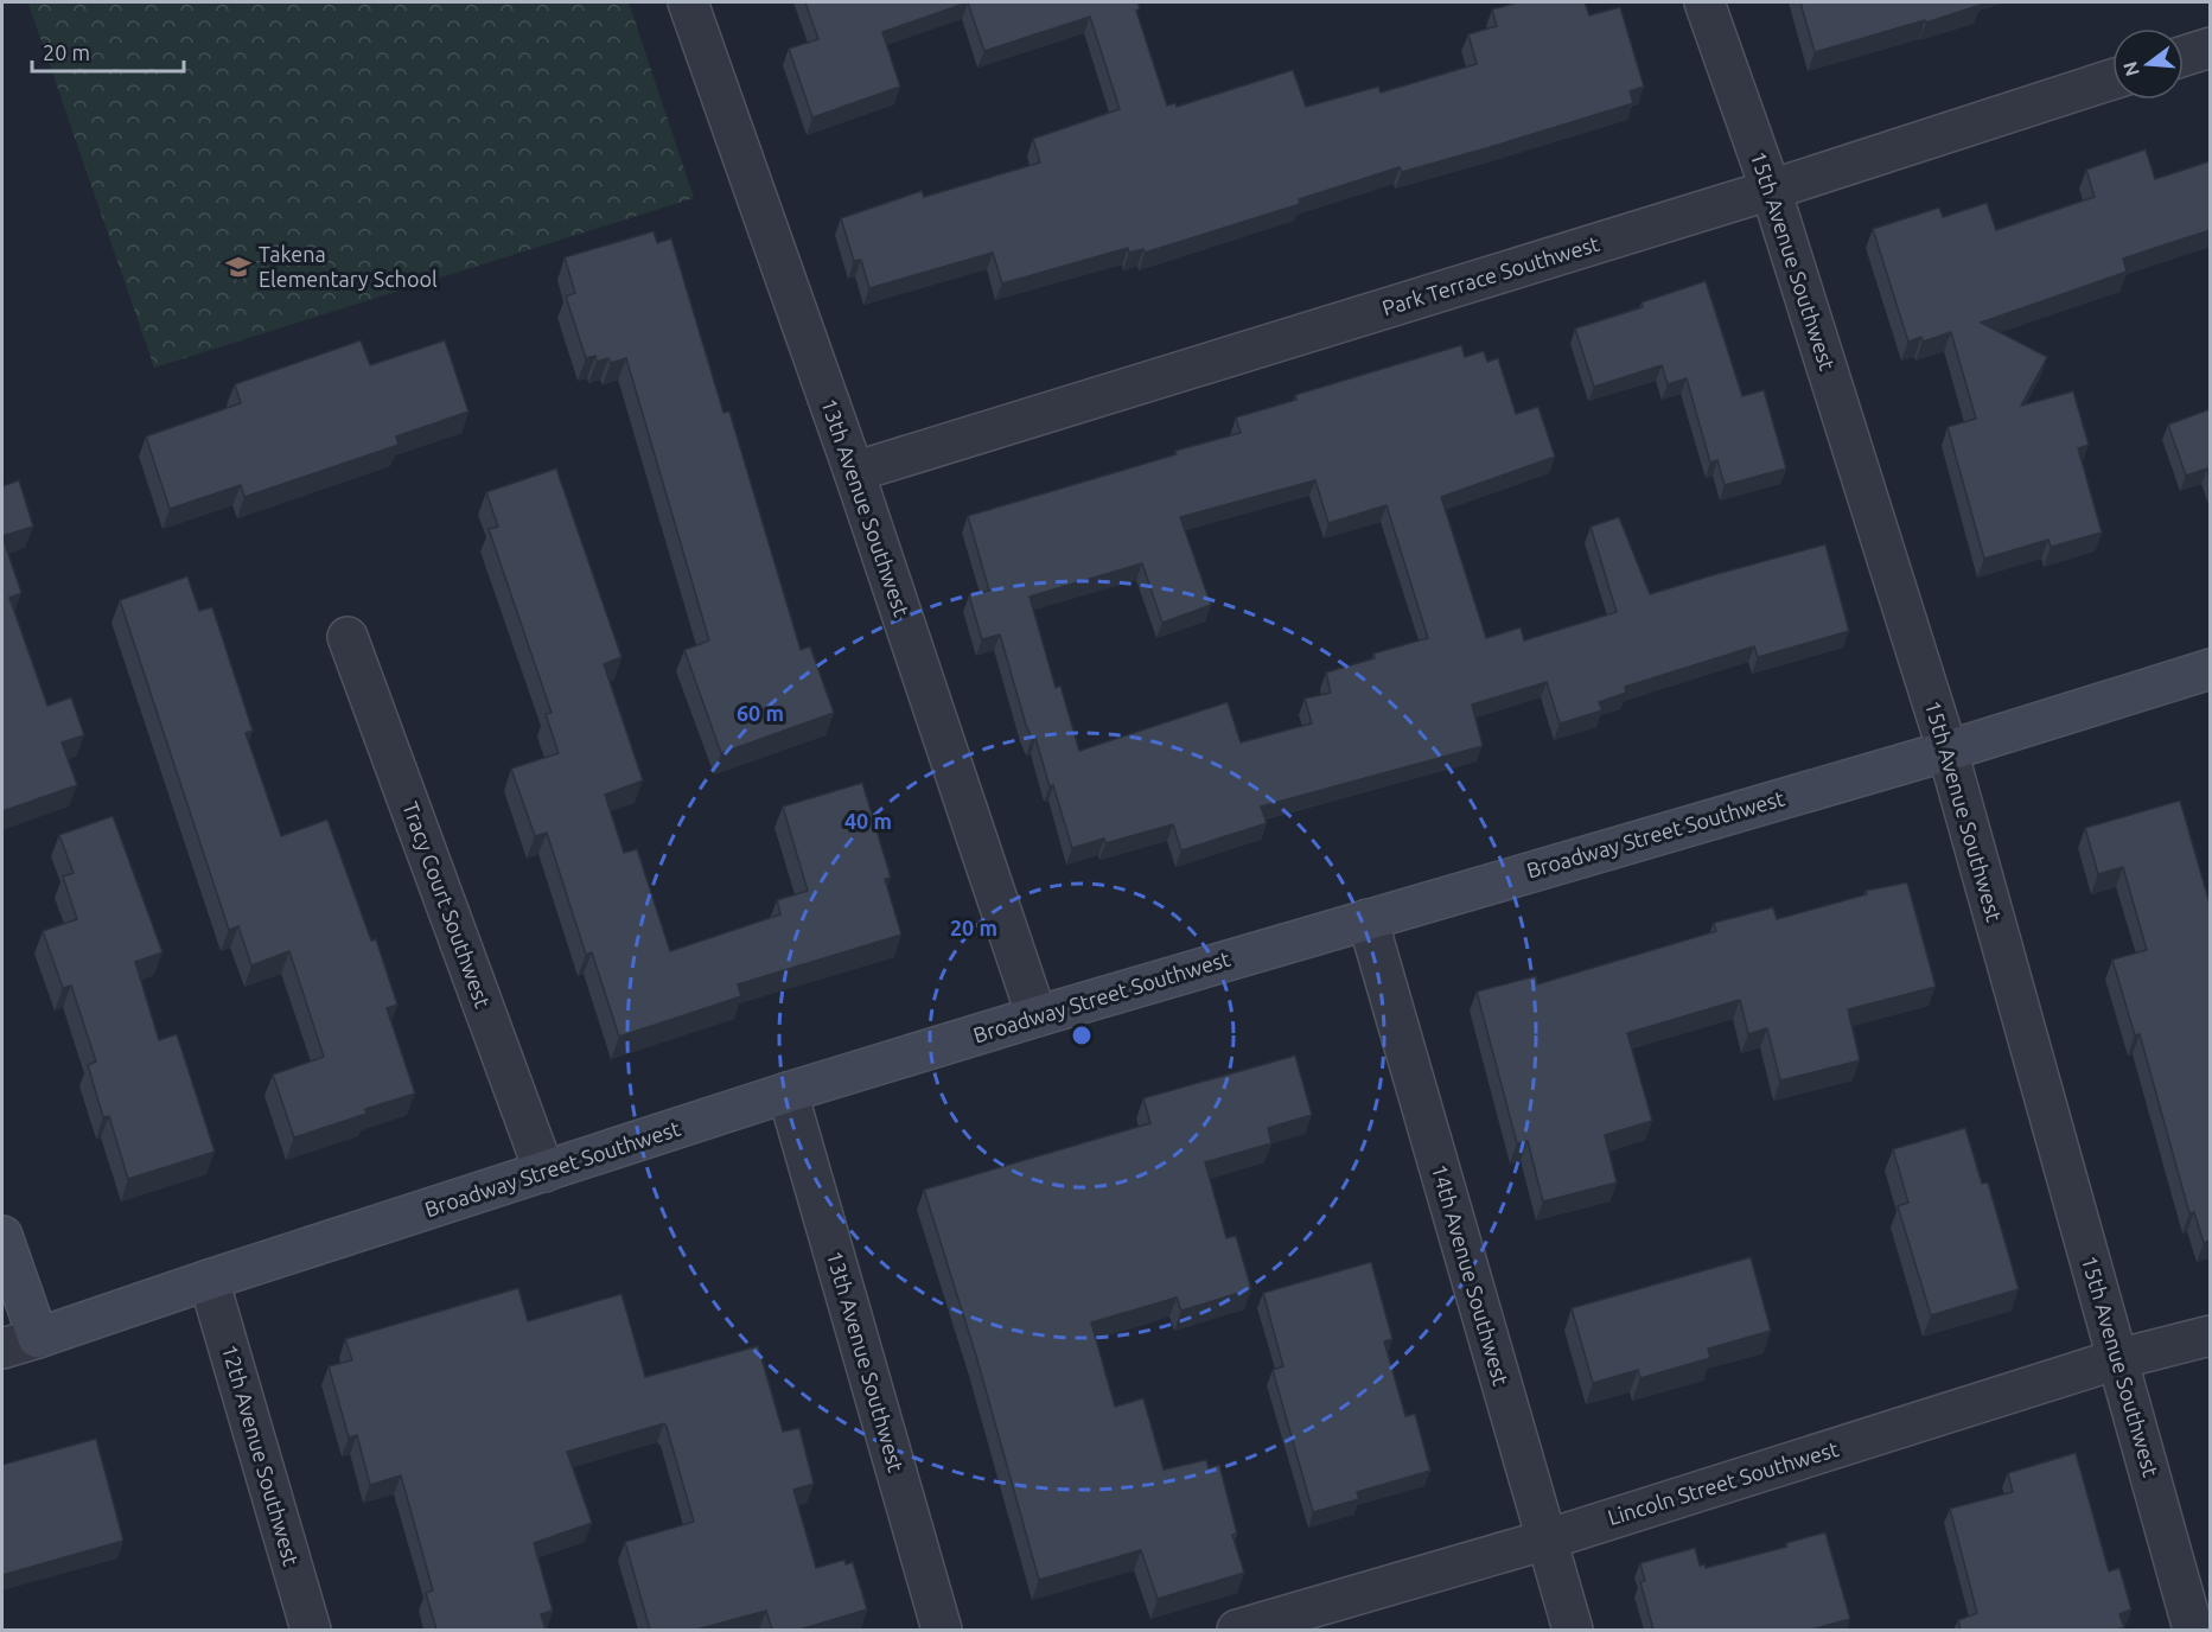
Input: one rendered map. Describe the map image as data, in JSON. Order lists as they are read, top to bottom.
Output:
{
  "streets": {
    "street": [
      "15th Avenue Southwest",
      "Park Terrace Southwest",
      "13th Avenue Southwest",
      "Broadway Street Southwest",
      "Tracy Court Southwest",
      "14th Avenue Southwest",
      "12th Avenue Southwest",
      "Lincoln Street Southwest"
    ]
  },
  "crossings": [
    ["15th Avenue Southwest", "Park Terrace Southwest"],
    ["15th Avenue Southwest", "Broadway Street Southwest"],
    ["15th Avenue Southwest", "Lincoln Street Southwest"],
    ["Park Terrace Southwest", "13th Avenue Southwest"],
    ["13th Avenue Southwest", "Broadway Street Southwest"],
    ["Broadway Street Southwest", "Tracy Court Southwest"],
    ["Broadway Street Southwest", "14th Avenue Southwest"],
    ["Broadway Street Southwest", "12th Avenue Southwest"],
    ["14th Avenue Southwest", "Lincoln Street Southwest"]
  ],
  "places": {
    "school or university": ["Takena Elementary School"]
  },
  "scale_bar": "20 m",
  "north": "left",
  "rings": ["60 m", "40 m", "20 m"]
}
